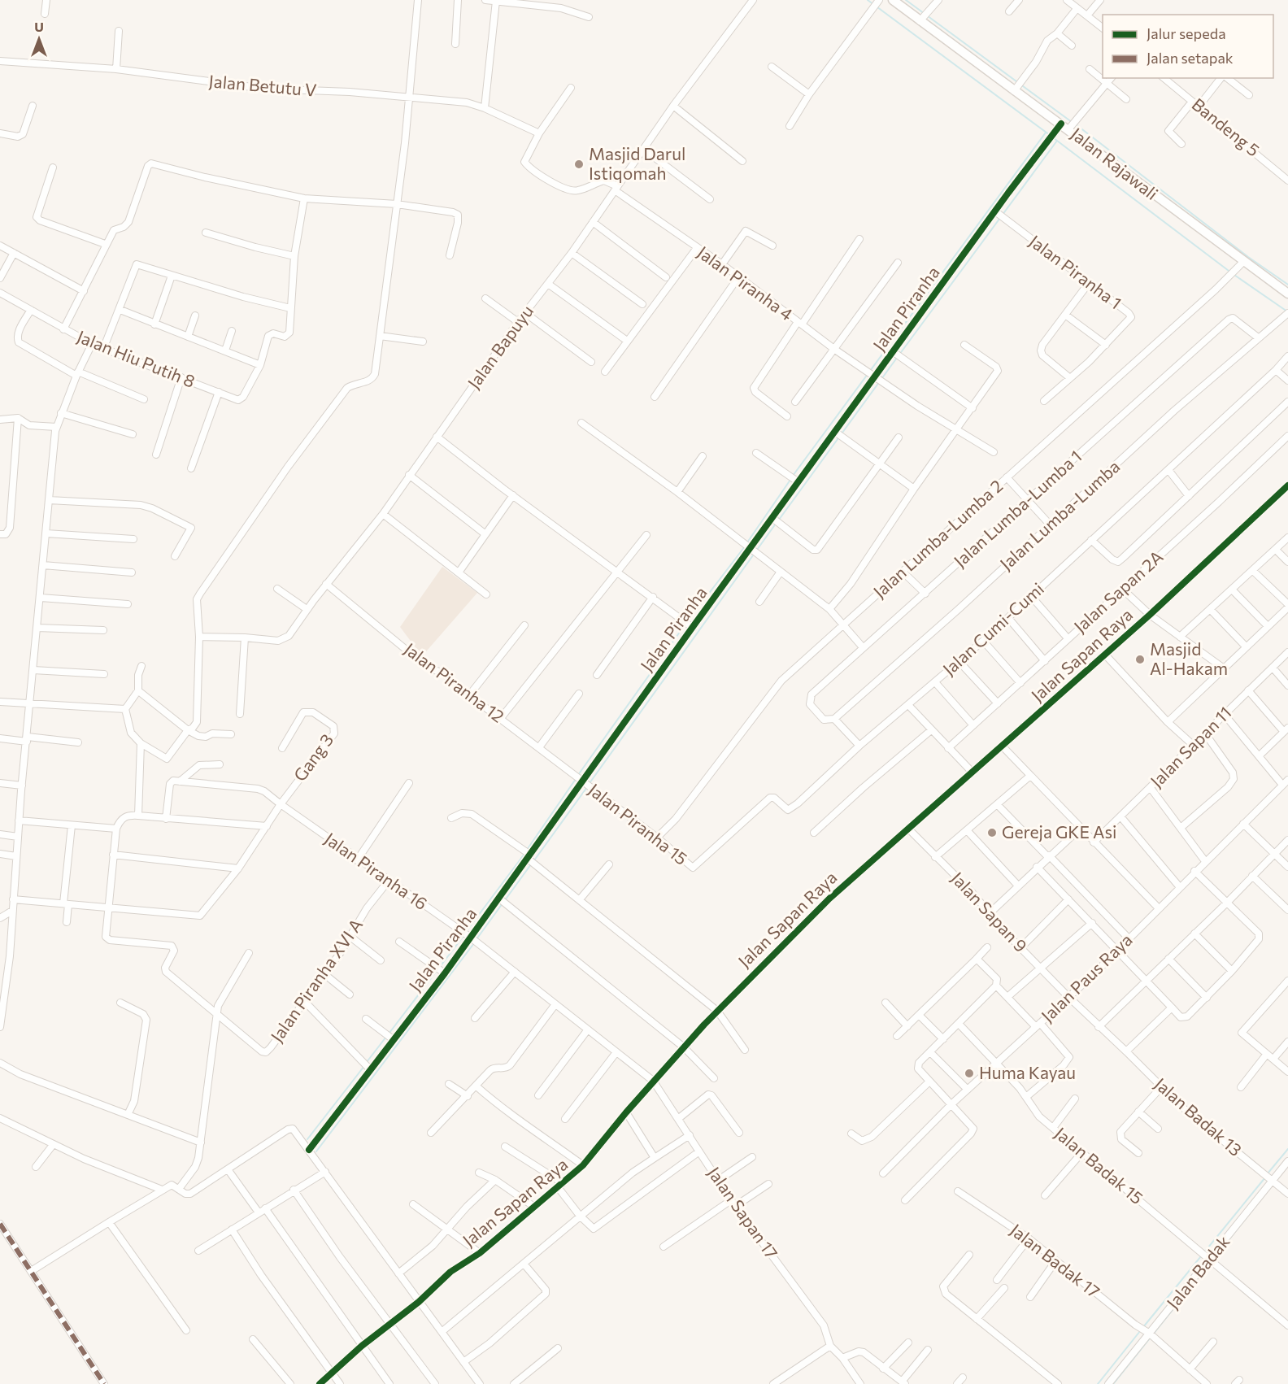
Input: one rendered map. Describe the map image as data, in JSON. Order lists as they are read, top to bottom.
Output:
{
  "streets": {
    "main road": ["Jalan Rajawali"],
    "street": [
      "Jalan Betutu V",
      "Bandeng 5",
      "Jalan Piranha 1",
      "Jalan Piranha 4",
      "Jalan Piranha",
      "Jalan Bapuyu",
      "Jalan Hiu Putih 8",
      "Jalan Lumba-Lumba 1",
      "Jalan Lumba-Lumba",
      "Jalan Lumba-Lumba 2",
      "Jalan Sapan 2A",
      "Jalan Cumi-Cumi",
      "Jalan Sapan Raya",
      "Jalan Piranha 12",
      "Jalan Sapan 11",
      "Gang 3",
      "Jalan Piranha 15",
      "Jalan Piranha 16",
      "Jalan Sapan 9",
      "Jalan Paus Raya",
      "Jalan Piranha XVI A",
      "Jalan Badak 13",
      "Jalan Badak 15",
      "Jalan Sapan 17",
      "Jalan Badak 17",
      "Jalan Badak"
    ]
  },
  "crossings": [
    ["Jalan Rajawali", "Jalan Piranha"],
    ["Jalan Rajawali", "Jalan Lumba-Lumba 2"],
    ["Jalan Piranha 1", "Jalan Piranha"],
    ["Jalan Piranha 4", "Jalan Piranha"],
    ["Jalan Piranha 4", "Jalan Bapuyu"],
    ["Jalan Piranha", "Jalan Piranha 12"],
    ["Jalan Piranha", "Jalan Piranha 15"],
    ["Jalan Piranha", "Jalan Piranha 16"],
    ["Jalan Bapuyu", "Jalan Piranha 12"],
    ["Jalan Lumba-Lumba 1", "Jalan Lumba-Lumba"],
    ["Jalan Lumba-Lumba 2", "Jalan Piranha 15"],
    ["Jalan Cumi-Cumi", "Jalan Piranha 15"],
    ["Jalan Sapan Raya", "Jalan Sapan 9"],
    ["Jalan Sapan Raya", "Jalan Sapan 17"],
    ["Jalan Piranha 12", "Jalan Piranha 15"],
    ["Gang 3", "Jalan Piranha 16"],
    ["Jalan Piranha 16", "Jalan Piranha XVI A"],
    ["Jalan Piranha 16", "Jalan Sapan 17"],
    ["Jalan Sapan 9", "Jalan Paus Raya"],
    ["Jalan Sapan 9", "Jalan Badak 13"],
    ["Jalan Paus Raya", "Jalan Badak 13"],
    ["Jalan Paus Raya", "Jalan Badak 15"],
    ["Jalan Badak 13", "Jalan Badak"],
    ["Jalan Badak 15", "Jalan Badak"],
    ["Jalan Badak 17", "Jalan Badak"]
  ],
  "places": [
    "Masjid Darul Istiqomah",
    "Masjid Al-Hakam",
    "Gereja GKE Asi",
    "Huma Kayau"
  ],
  "legend": ["Jalur sepeda", "Jalan setapak"],
  "north": "top"
}
